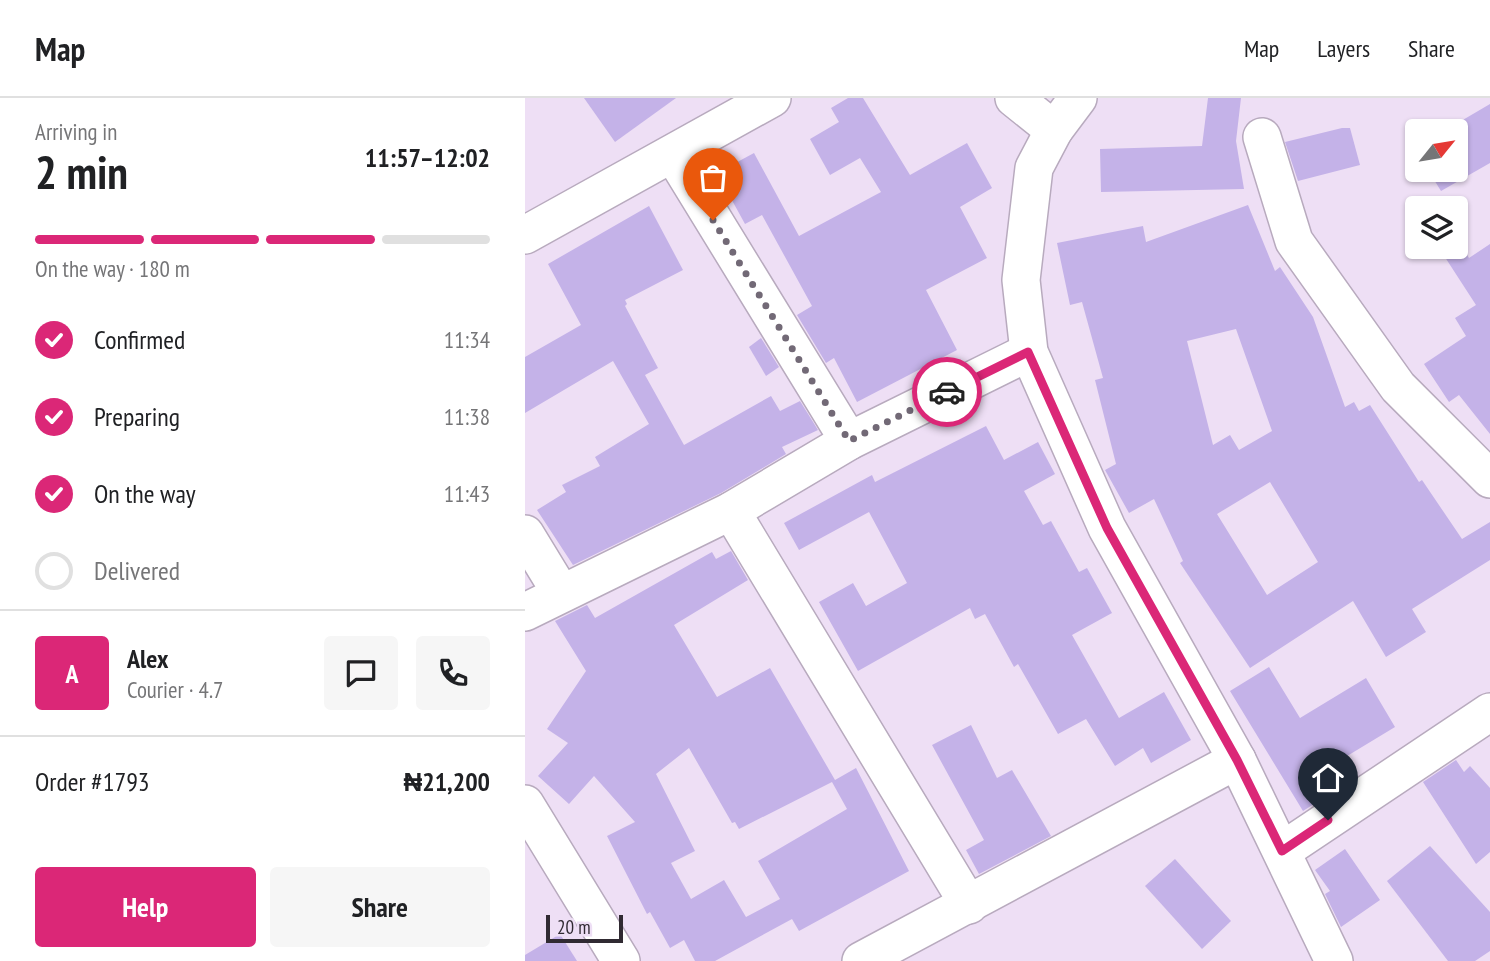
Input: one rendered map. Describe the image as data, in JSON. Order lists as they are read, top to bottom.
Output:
{
  "scale_bar": "20 m",
  "north": "top right",
  "page": {
    "header": "Map",
    "nav": ["Map", "Layers", "Share"],
    "heading": ["2 min", "Arriving in", "11:57–12:02"],
    "panel": [
      "Alex",
      "Courier · 4.7",
      "Order #1793",
      "₦21,200"
    ],
    "bar": "On the way · 180 m",
    "list": [
      ["Confirmed", "11:34"],
      ["Preparing", "11:38"],
      ["On the way", "11:43"],
      "Delivered"
    ],
    "round": "A",
    "buttons": ["Help", "Share"],
    "scale": "20 m"
  }
}
